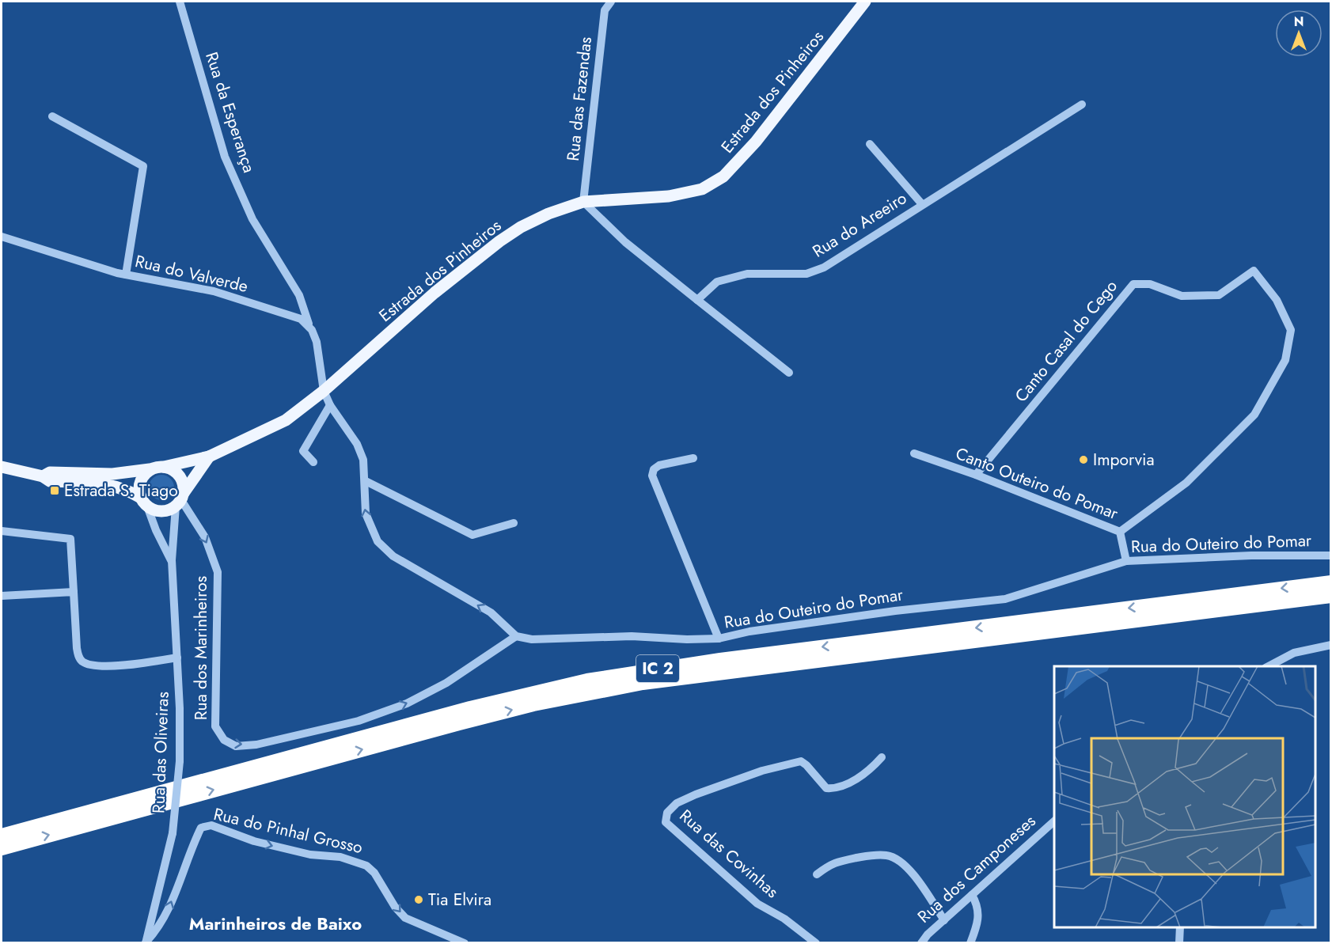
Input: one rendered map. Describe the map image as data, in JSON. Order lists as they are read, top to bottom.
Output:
{
  "streets": {
    "highway": ["IC 2"],
    "main road": ["Estrada dos Pinheiros"],
    "street": [
      "Rua das Fazendas",
      "Rua da Esperança",
      "Rua do Areeiro",
      "Rua do Valverde",
      "Canto Casal do Cego",
      "Canto Outeiro do Pomar",
      "Rua do Outeiro do Pomar",
      "Rua dos Marinheiros",
      "Rua das Oliveiras",
      "Rua do Pinhal Grosso",
      "Rua das Covinhas",
      "Rua dos Camponeses"
    ]
  },
  "crossings": [
    ["Estrada dos Pinheiros", "Rua das Fazendas"],
    ["Estrada dos Pinheiros", "Rua dos Marinheiros"],
    ["Estrada dos Pinheiros", "Rua das Oliveiras"],
    ["Rua da Esperança", "Rua do Valverde"],
    ["Canto Casal do Cego", "Canto Outeiro do Pomar"],
    ["Canto Outeiro do Pomar", "Rua do Outeiro do Pomar"],
    ["Rua do Outeiro do Pomar", "Rua dos Marinheiros"],
    ["Rua dos Marinheiros", "Rua das Oliveiras"],
    ["Rua das Oliveiras", "Rua do Pinhal Grosso"]
  ],
  "districts": ["Marinheiros de Baixo"],
  "places": {
    "other": ["Imporvia", "Tia Elvira"],
    "transit": ["Estrada S. Tiago"]
  },
  "north": "top"
}
